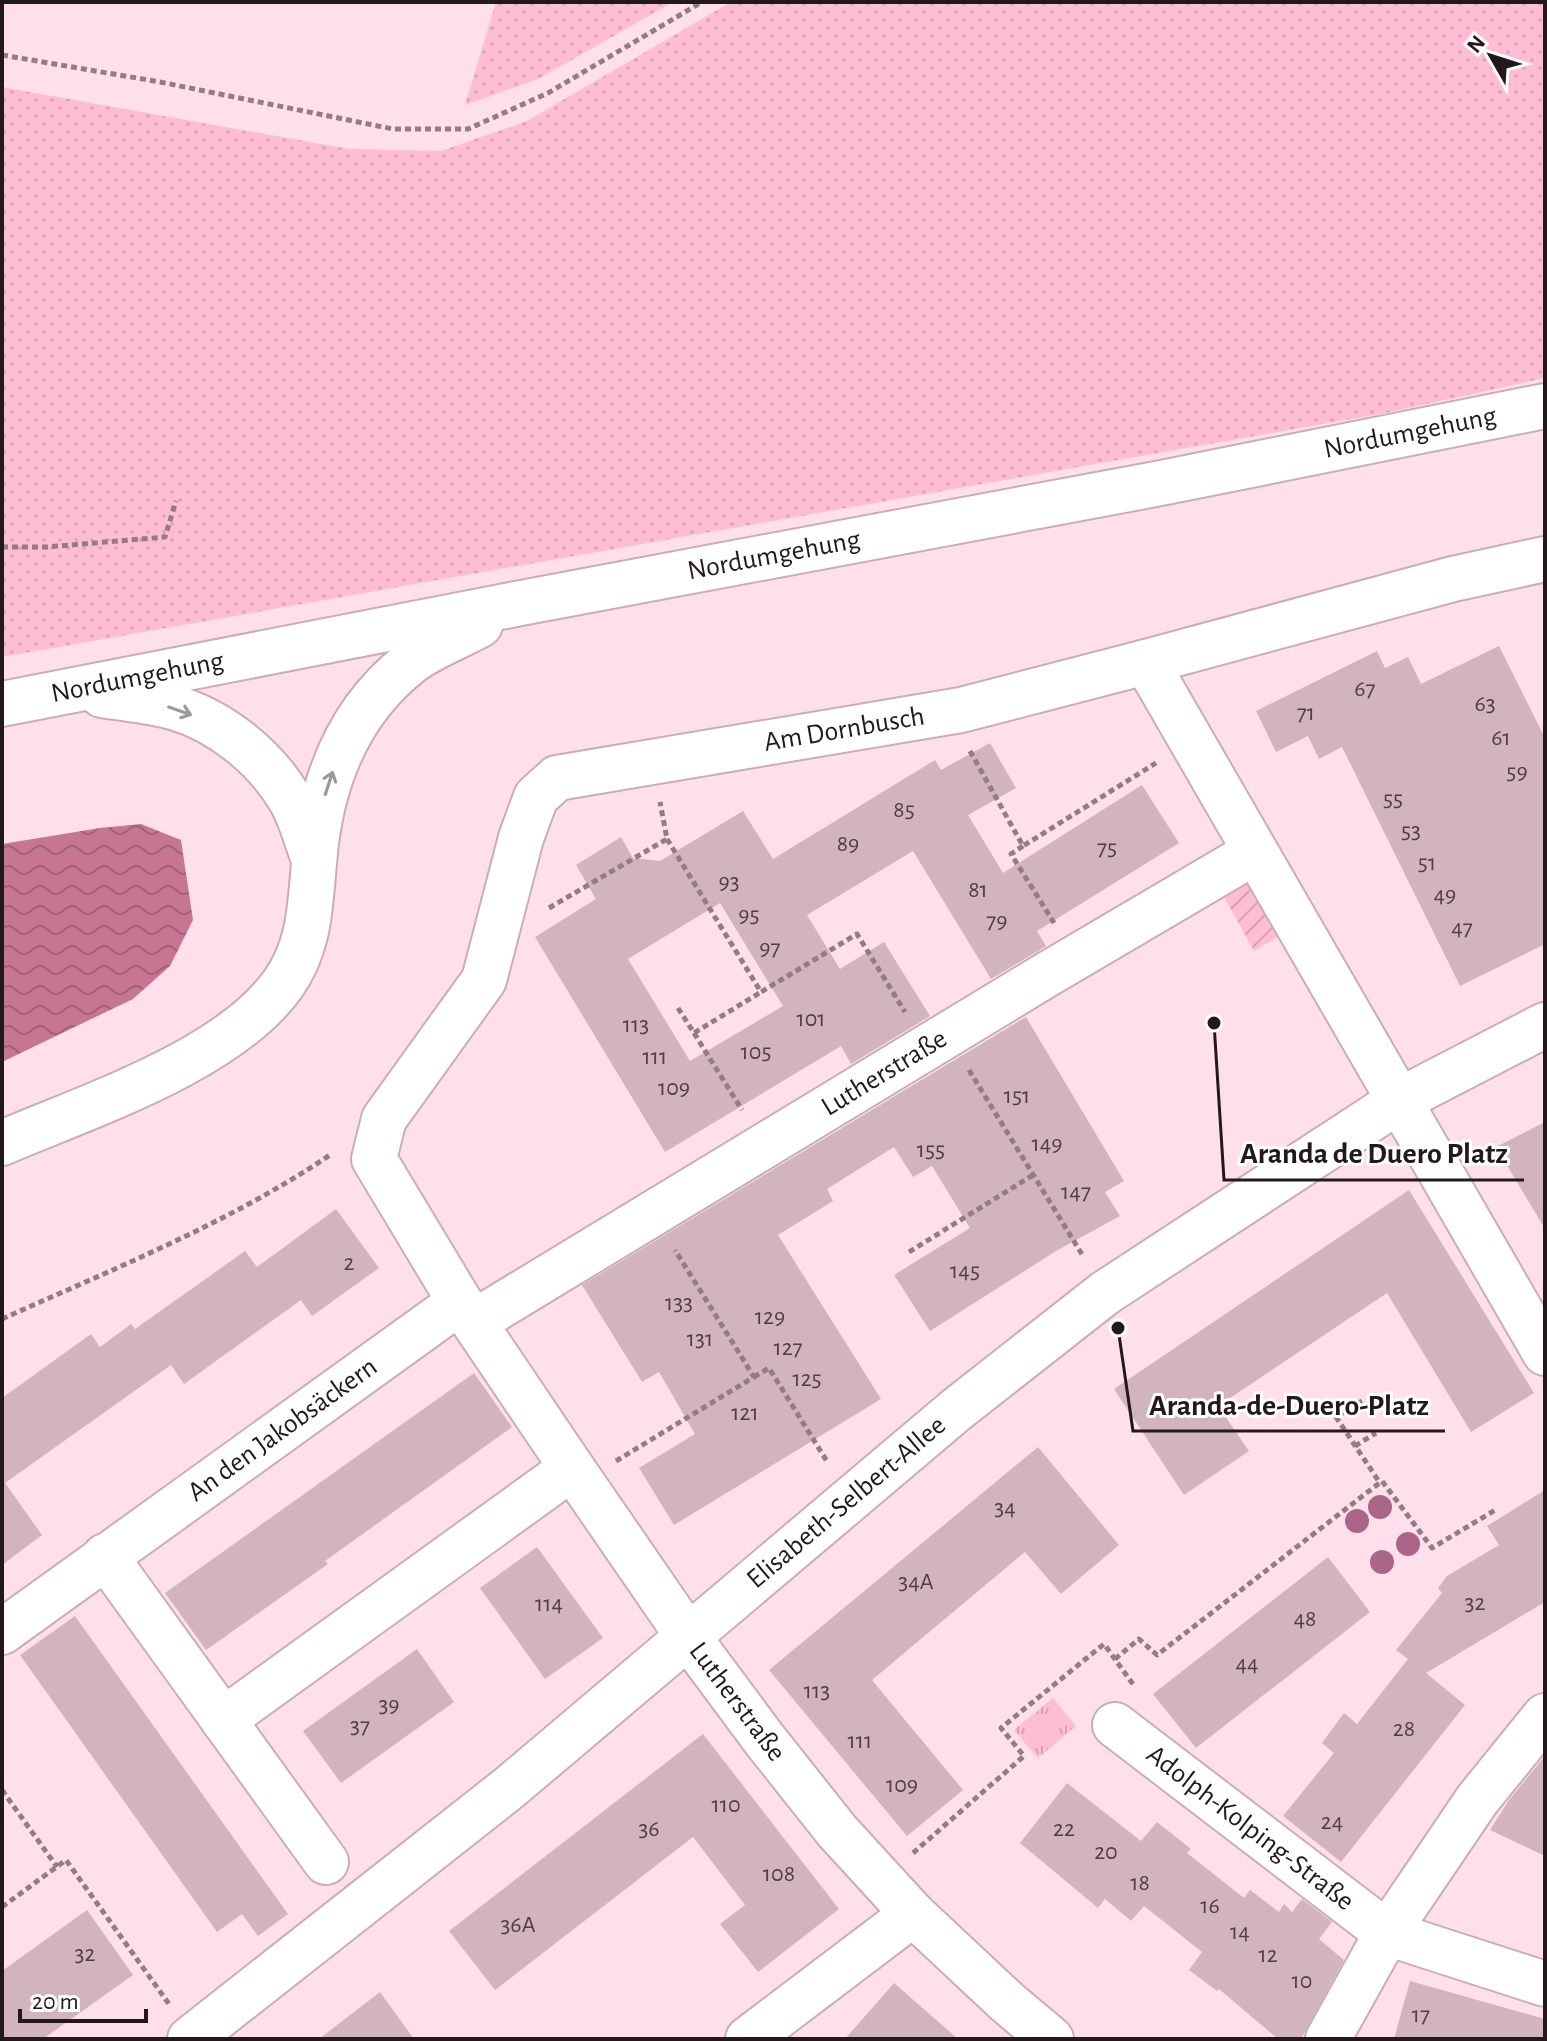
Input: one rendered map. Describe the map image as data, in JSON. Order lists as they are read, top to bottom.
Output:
{
  "streets": {
    "street": [
      "Nordumgehung",
      "Am Dornbusch",
      "Lutherstraße",
      "An den Jakobsäckern",
      "Elisabeth-Selbert-Allee",
      "Adolph-Kolping-Straße"
    ]
  },
  "crossings": [
    ["Am Dornbusch", "Lutherstraße"],
    ["Lutherstraße", "An den Jakobsäckern"],
    ["Lutherstraße", "Elisabeth-Selbert-Allee"]
  ],
  "places": ["Aranda de Duero Platz", "Aranda-de-Duero-Platz"],
  "house_numbers": [
    "67",
    "63",
    "71",
    "61",
    "59",
    "55",
    "85",
    "53",
    "89",
    "75",
    "51",
    "93",
    "81",
    "49",
    "95",
    "79",
    "47",
    "97",
    "101",
    "113",
    "105",
    "111",
    "109",
    "151",
    "149",
    "155",
    "147",
    "2",
    "145",
    "133",
    "129",
    "131",
    "127",
    "125",
    "121",
    "34",
    "34A",
    "32",
    "114",
    "48",
    "44",
    "113",
    "39",
    "37",
    "28",
    "111",
    "109",
    "110",
    "24",
    "36",
    "22",
    "20",
    "108",
    "18",
    "16",
    "36A",
    "14",
    "32",
    "12",
    "10",
    "17"
  ],
  "scale_bar": "20 m",
  "north": "top left"
}
